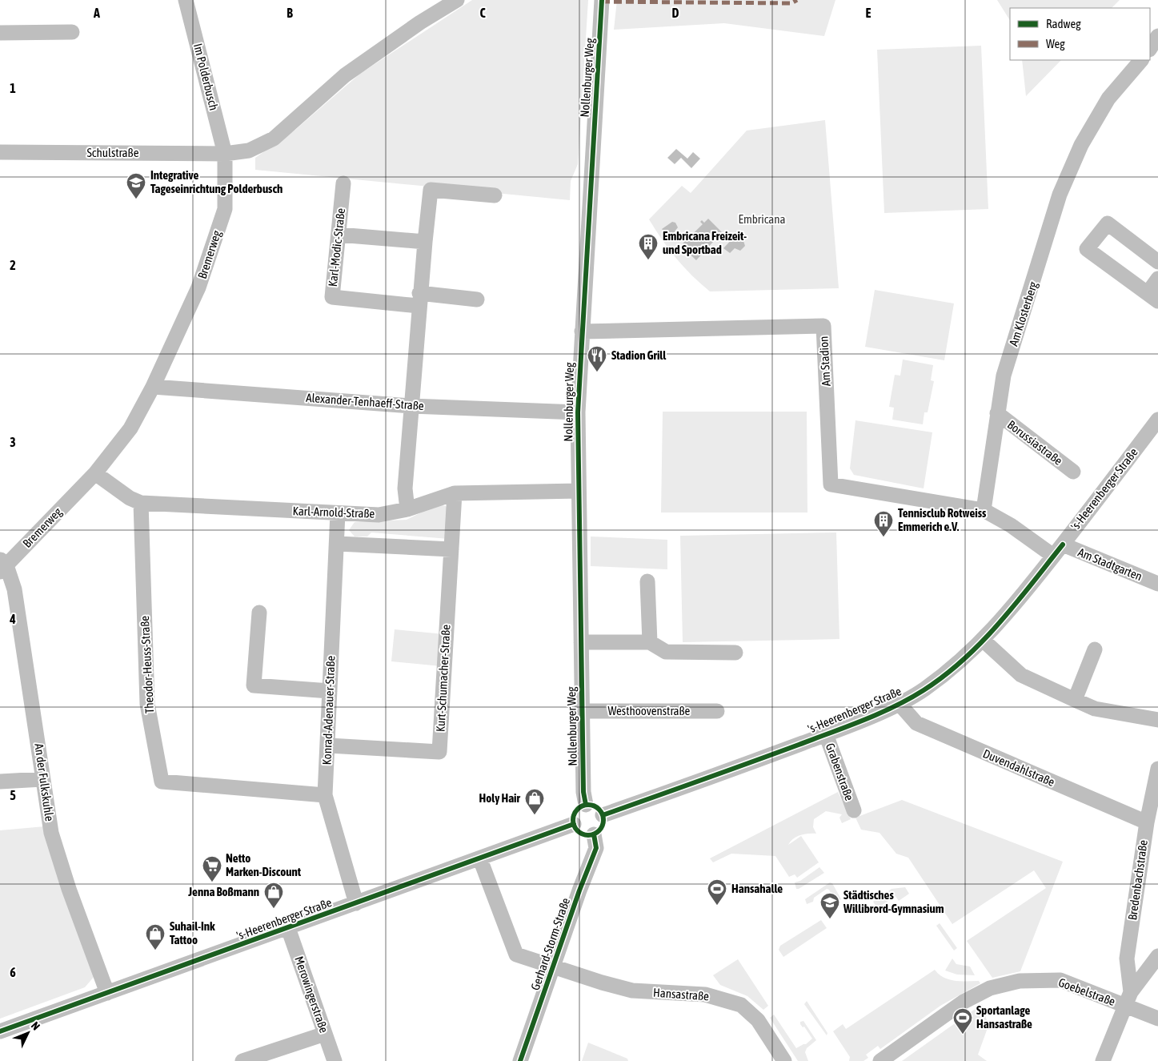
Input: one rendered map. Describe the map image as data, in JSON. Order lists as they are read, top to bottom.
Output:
{
  "streets": {
    "street": [
      "Im Polderbusch",
      "Nollenburger Weg",
      "Schulstraße",
      "Karl-Modic-Straße",
      "Bremerweg",
      "Am Klosterberg",
      "Am Stadion",
      "Alexander-Tenhaeff-Straße",
      "Borussiastraße",
      "'s-Heerenberger Straße",
      "Karl-Arnold-Straße",
      "Am Stadtgarten",
      "Theodor-Heuss-Straße",
      "Kurt-Schumacher-Straße",
      "Konrad-Adenauer-Straße",
      "Westhoovenstraße",
      "Duvendahlstraße",
      "Grabenstraße",
      "An der Fulkskuhle",
      "Bredenbachstraße",
      "Gerhard-Storm-Straße",
      "Goebelstraße",
      "Merowingerstraße",
      "Hansastraße"
    ]
  },
  "crossings": [
    ["Im Polderbusch", "Schulstraße"],
    ["Im Polderbusch", "Bremerweg"],
    ["Nollenburger Weg", "Am Stadion"],
    ["Nollenburger Weg", "Alexander-Tenhaeff-Straße"],
    ["Nollenburger Weg", "'s-Heerenberger Straße"],
    ["Nollenburger Weg", "Karl-Arnold-Straße"],
    ["Nollenburger Weg", "Westhoovenstraße"],
    ["Nollenburger Weg", "Gerhard-Storm-Straße"],
    ["Schulstraße", "Bremerweg"],
    ["Bremerweg", "Alexander-Tenhaeff-Straße"],
    ["Bremerweg", "Karl-Arnold-Straße"],
    ["Bremerweg", "An der Fulkskuhle"],
    ["Am Klosterberg", "Am Stadion"],
    ["Am Klosterberg", "Borussiastraße"],
    ["'s-Heerenberger Straße", "Am Stadtgarten"],
    ["'s-Heerenberger Straße", "Konrad-Adenauer-Straße"],
    ["'s-Heerenberger Straße", "Duvendahlstraße"],
    ["'s-Heerenberger Straße", "Grabenstraße"],
    ["'s-Heerenberger Straße", "An der Fulkskuhle"],
    ["'s-Heerenberger Straße", "Gerhard-Storm-Straße"],
    ["'s-Heerenberger Straße", "Merowingerstraße"],
    ["Karl-Arnold-Straße", "Theodor-Heuss-Straße"],
    ["Karl-Arnold-Straße", "Kurt-Schumacher-Straße"],
    ["Karl-Arnold-Straße", "Konrad-Adenauer-Straße"],
    ["Theodor-Heuss-Straße", "Konrad-Adenauer-Straße"],
    ["Kurt-Schumacher-Straße", "Konrad-Adenauer-Straße"],
    ["Duvendahlstraße", "Bredenbachstraße"],
    ["Gerhard-Storm-Straße", "Hansastraße"]
  ],
  "parks": ["Embricana"],
  "places": {
    "school or university": ["Integrative Tageseinrichtung Polderbusch", "Städtisches Willibrord-Gymnasium"],
    "building": ["Embricana Freizeit- und Sportbad", "Tennisclub Rotweiss Emmerich e.V."],
    "restaurant": ["Stadion Grill"],
    "shop": ["Holy Hair", "Jenna Boßmann", "Suhail-Ink Tattoo"],
    "supermarket": ["Netto Marken-Discount"],
    "sports": ["Hansahalle", "Sportanlage Hansastraße"]
  },
  "legend": ["Radweg", "Weg"],
  "north": "top right",
  "grid": {
    "columns": [
      "A",
      "B",
      "C",
      "D",
      "E"
    ],
    "rows": [
      "1",
      "2",
      "3",
      "4",
      "5",
      "6"
    ]
  }
}
